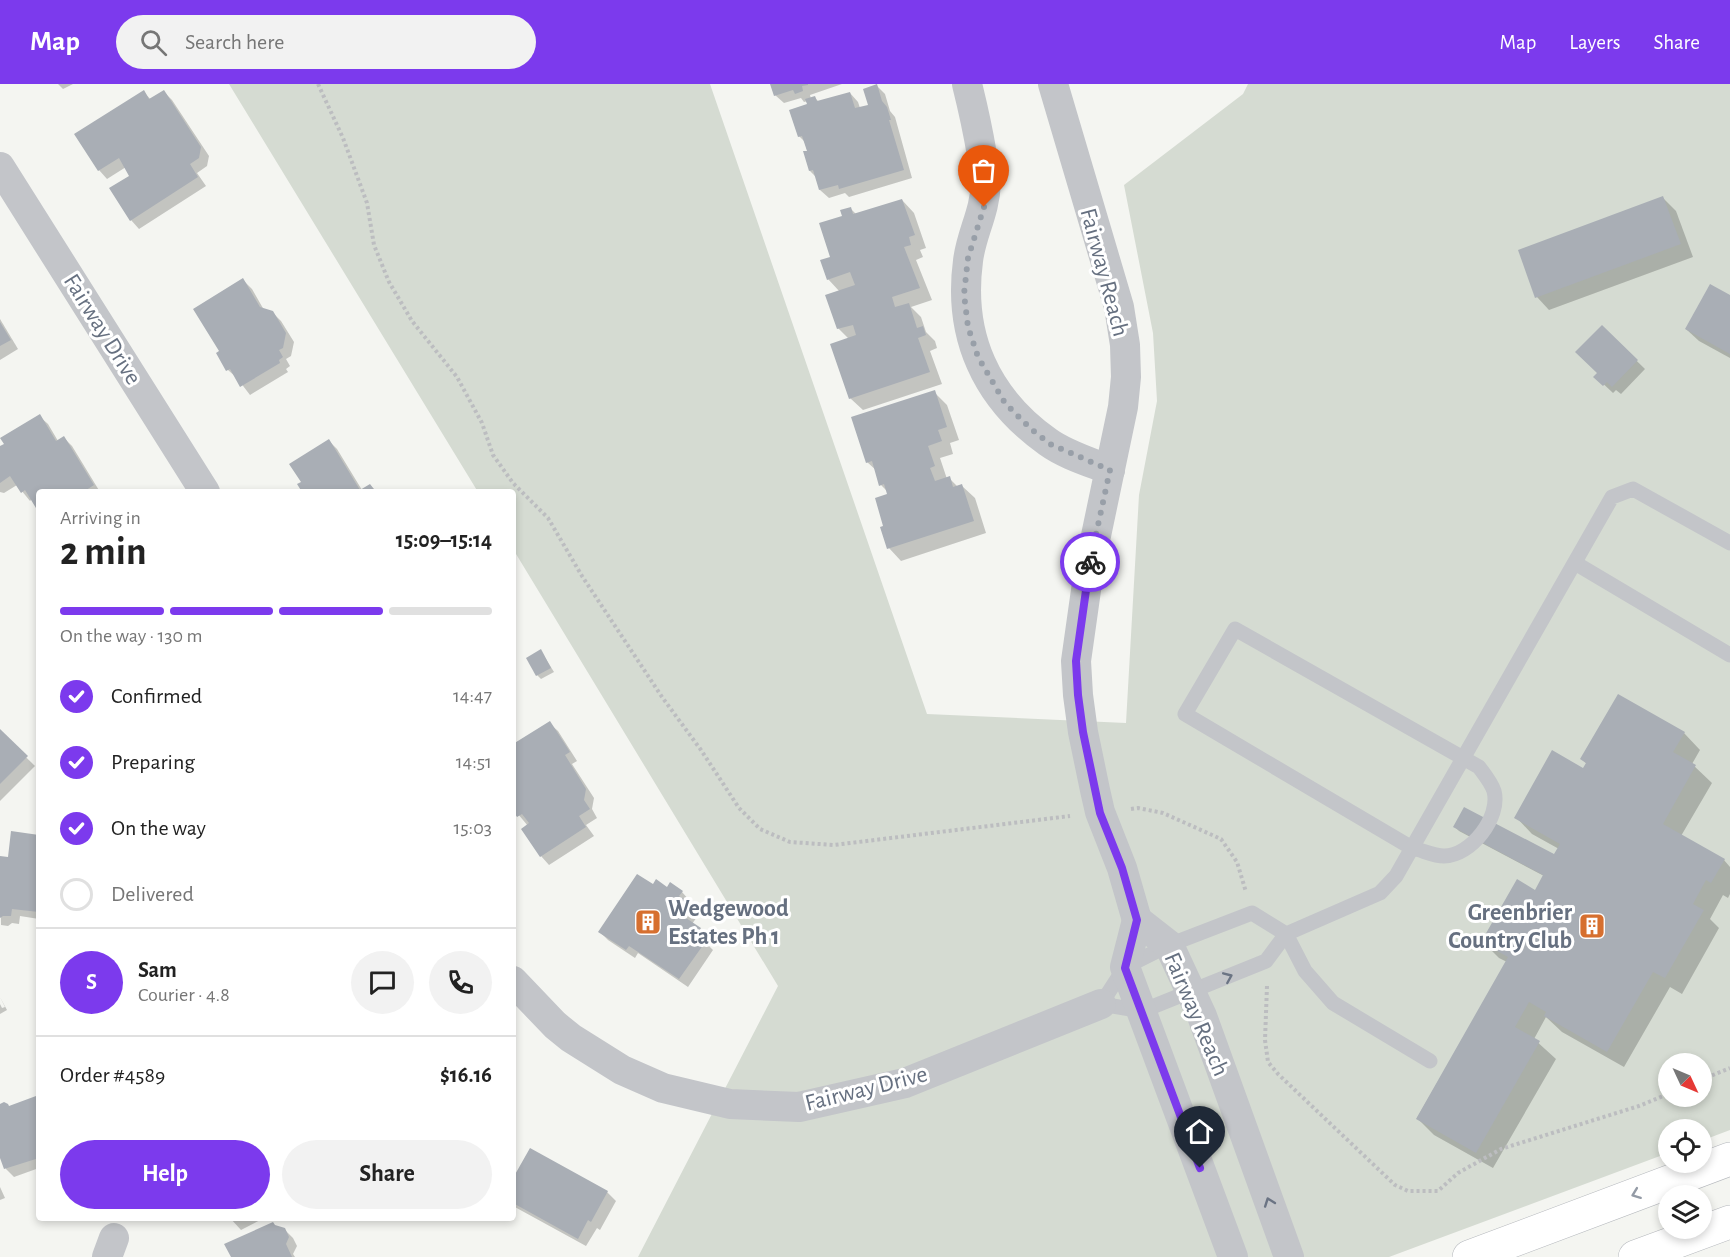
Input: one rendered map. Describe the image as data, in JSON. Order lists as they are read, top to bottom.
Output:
{
  "streets": {
    "street": ["Fairway Reach", "Fairway Drive"]
  },
  "places": {
    "building": ["Wedgewood Estates Ph 1", "Greenbrier Country Club"]
  },
  "north": "bottom right",
  "page": {
    "header": "Map",
    "search": "Search here",
    "nav": ["Map", "Layers", "Share"],
    "heading": ["2 min", "Arriving in", "15:09–15:14"],
    "panel": [
      "Sam",
      "Courier · 4.8",
      "Order #4589",
      "$16.16"
    ],
    "bar": "On the way · 130 m",
    "list": [
      ["Confirmed", "14:47"],
      ["Preparing", "14:51"],
      ["On the way", "15:03"],
      "Delivered"
    ],
    "round": "S",
    "buttons": ["Help", "Share"]
  }
}
